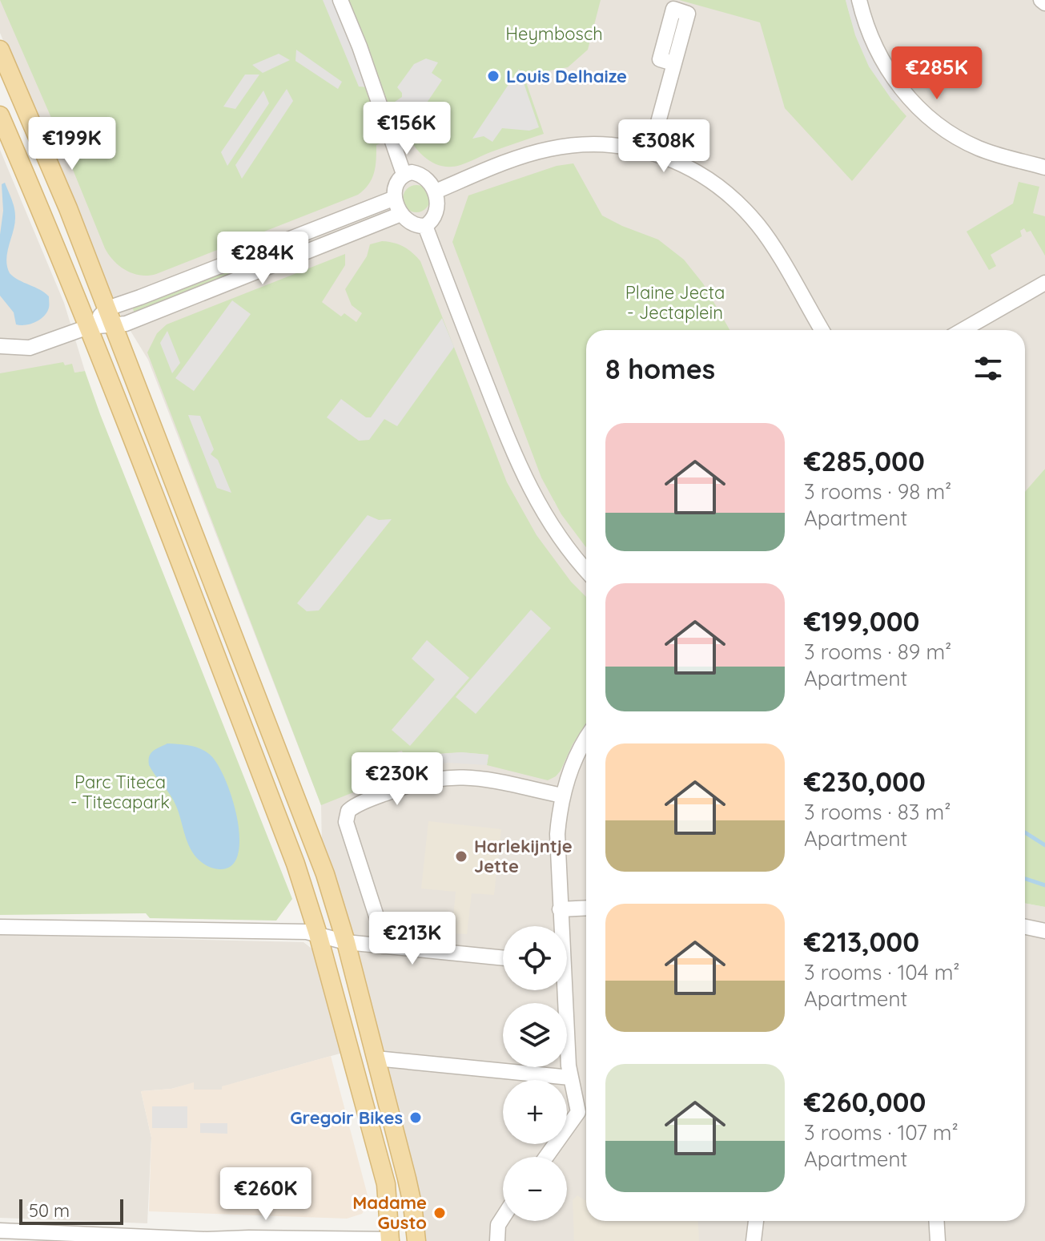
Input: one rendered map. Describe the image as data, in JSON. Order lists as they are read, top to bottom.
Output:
{
  "parks": ["Heymbosch", "Plaine Jecta - Jectaplein", "Parc Titeca - Titecapark"],
  "places": [
    "Louis Delhaize",
    "Harlekijntje Jette",
    "Gregoir Bikes",
    "Madame Gusto"
  ],
  "scale_bar": "50 m",
  "page": {
    "price": [
      "€285K",
      "€156K",
      "€199K",
      "€308K",
      "€284K",
      "€230K",
      "€213K",
      "€260K"
    ],
    "heading": "8 homes",
    "list": [
      {
        "name": "€285,000",
        "note": "3 rooms · 98 m² · Apartment"
      },
      {
        "name": "€199,000",
        "note": "3 rooms · 89 m² · Apartment"
      },
      {
        "name": "€230,000",
        "note": "3 rooms · 83 m² · Apartment"
      },
      {
        "name": "€213,000",
        "note": "3 rooms · 104 m² · Apartment"
      },
      {
        "name": "€260,000",
        "note": "3 rooms · 107 m² · Apartment"
      }
    ],
    "map_buttons": ["+", "−"],
    "scale": "50 m"
  }
}
